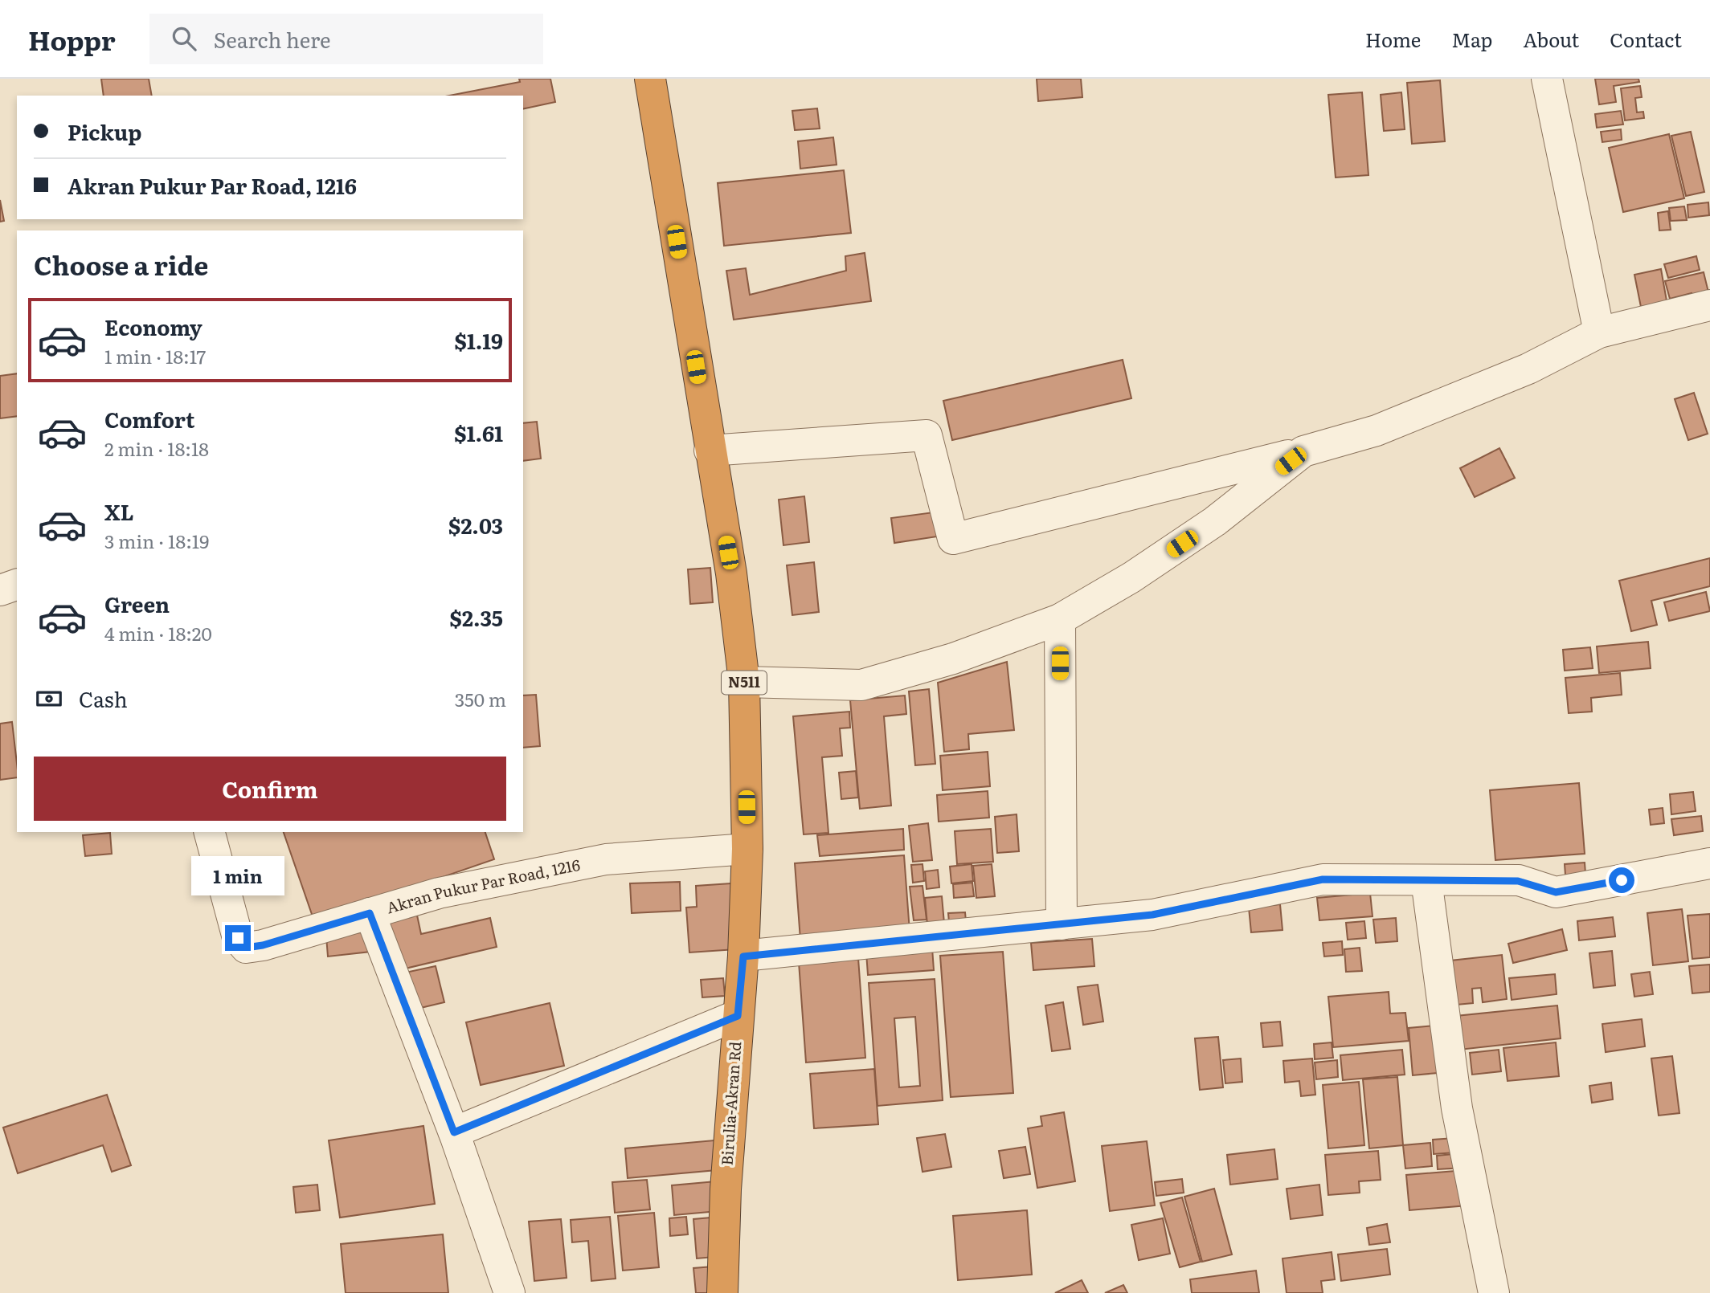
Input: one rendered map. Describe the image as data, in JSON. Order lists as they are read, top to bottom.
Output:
{
  "streets": {
    "highway": ["N511", "Birulia-Akran Rd"],
    "street": ["Akran Pukur Par Road, 1216"]
  },
  "crossings": [
    ["Akran Pukur Par Road, 1216", "Birulia-Akran Rd"]
  ],
  "page": {
    "header": "Hoppr",
    "search": "Search here",
    "nav": [
      "Home",
      "Map",
      "About",
      "Contact"
    ],
    "banner": ["Pickup", "Akran Pukur Par Road, 1216"],
    "heading": "Choose a ride",
    "list": [
      {
        "name": "Economy",
        "note": "1 min · 18:17",
        "value": "$1.19"
      },
      {
        "name": "Comfort",
        "note": "2 min · 18:18",
        "value": "$1.61"
      },
      {
        "name": "XL",
        "note": "3 min · 18:19",
        "value": "$2.03"
      },
      {
        "name": "Green",
        "note": "4 min · 18:20",
        "value": "$2.35"
      }
    ],
    "pay": ["Cash", "350 m"],
    "buttons": "Confirm",
    "bubble": "1 min"
  }
}
